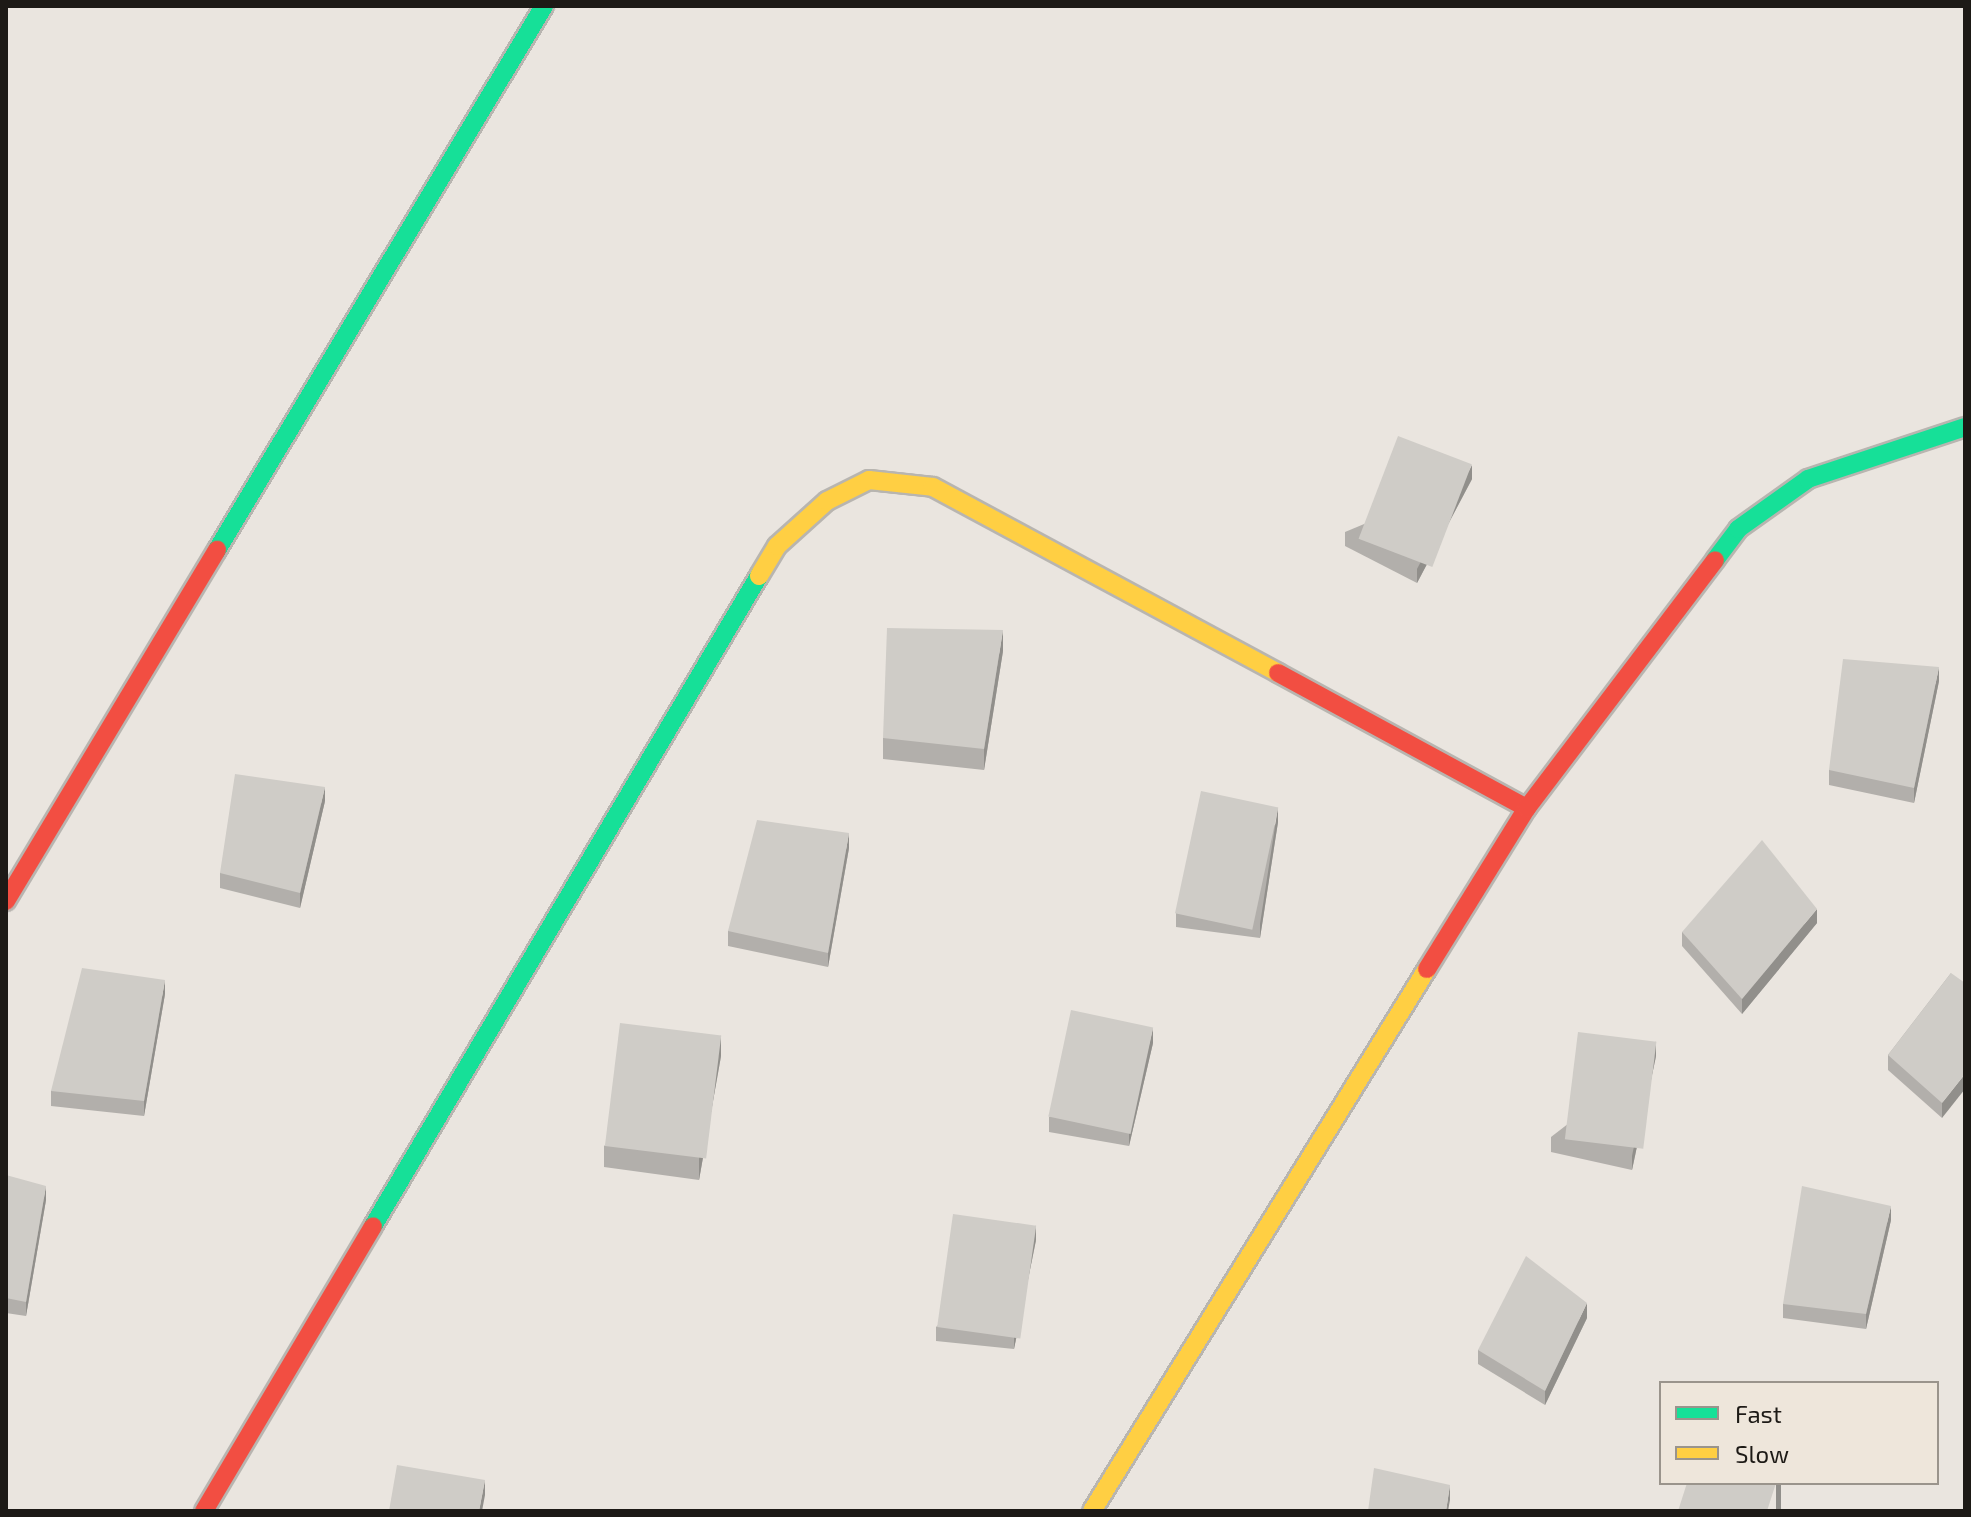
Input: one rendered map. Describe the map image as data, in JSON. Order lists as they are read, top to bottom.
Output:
{
  "legend": ["Fast", "Slow"]
}
